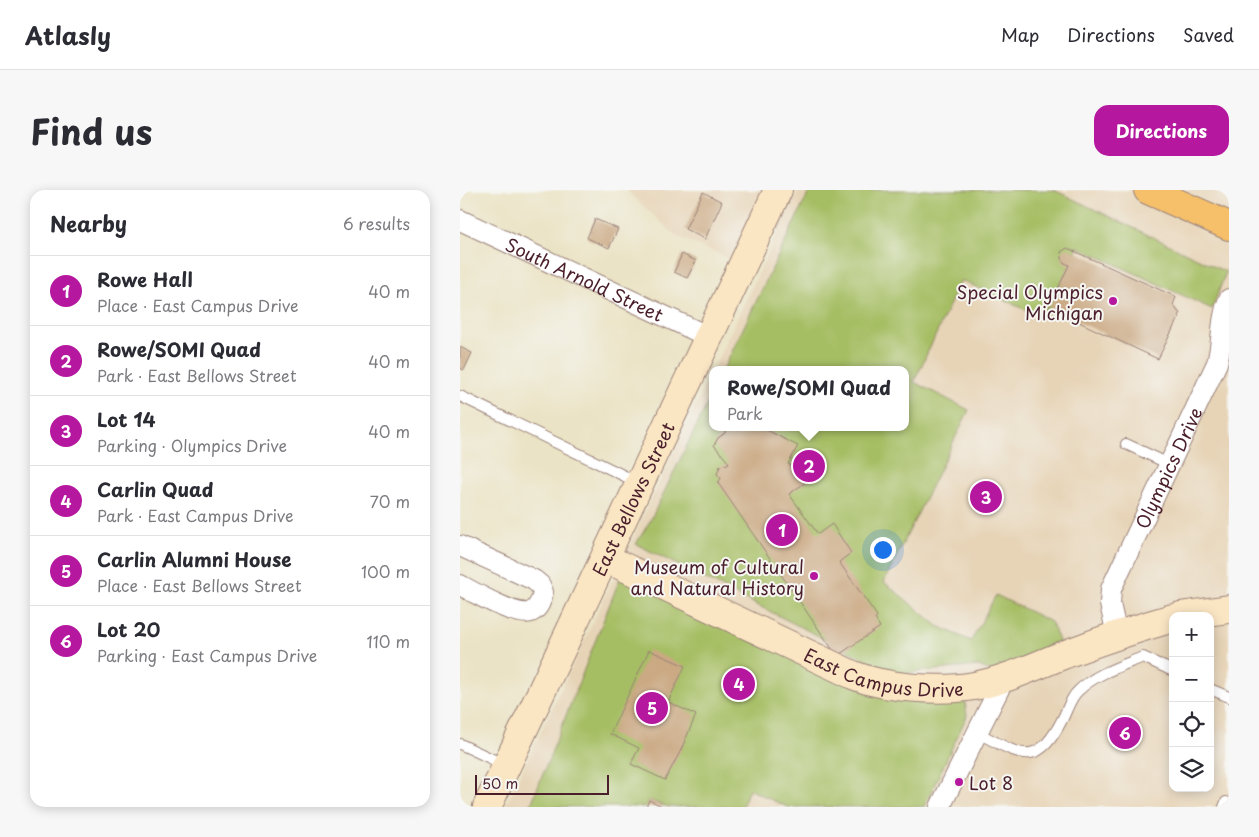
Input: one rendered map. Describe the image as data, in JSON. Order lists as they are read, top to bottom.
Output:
{
  "streets": {
    "street": [
      "South Arnold Street",
      "Olympics Drive",
      "East Bellows Street",
      "East Campus Drive"
    ]
  },
  "crossings": [
    ["South Arnold Street", "East Bellows Street"],
    ["Olympics Drive", "East Campus Drive"],
    ["East Bellows Street", "East Campus Drive"]
  ],
  "places": ["Special Olympics Michigan", "Museum of Cultural and Natural History", "Lot 8"],
  "scale_bar": "50 m",
  "page": {
    "header": "Atlasly",
    "nav": ["Map", "Directions", "Saved"],
    "title": "Find us",
    "buttons": "Directions",
    "heading": ["Nearby", "6 results"],
    "list": [
      {
        "mark": "1",
        "name": "Rowe Hall",
        "note": "Place · East Campus Drive",
        "value": "40 m"
      },
      {
        "mark": "2",
        "name": "Rowe/SOMI Quad",
        "note": "Park · East Bellows Street",
        "value": "40 m"
      },
      {
        "mark": "3",
        "name": "Lot 14",
        "note": "Parking · Olympics Drive",
        "value": "40 m"
      },
      {
        "mark": "4",
        "name": "Carlin Quad",
        "note": "Park · East Campus Drive",
        "value": "70 m"
      },
      {
        "mark": "5",
        "name": "Carlin Alumni House",
        "note": "Place · East Bellows Street",
        "value": "100 m"
      },
      {
        "mark": "6",
        "name": "Lot 20",
        "note": "Parking · East Campus Drive",
        "value": "110 m"
      }
    ],
    "popup": ["Rowe/SOMI Quad", "Park"],
    "pins": [
      "2",
      "3",
      "1",
      "4",
      "5",
      "6"
    ],
    "map_buttons": ["+", "−"],
    "scale": "50 m"
  }
}
